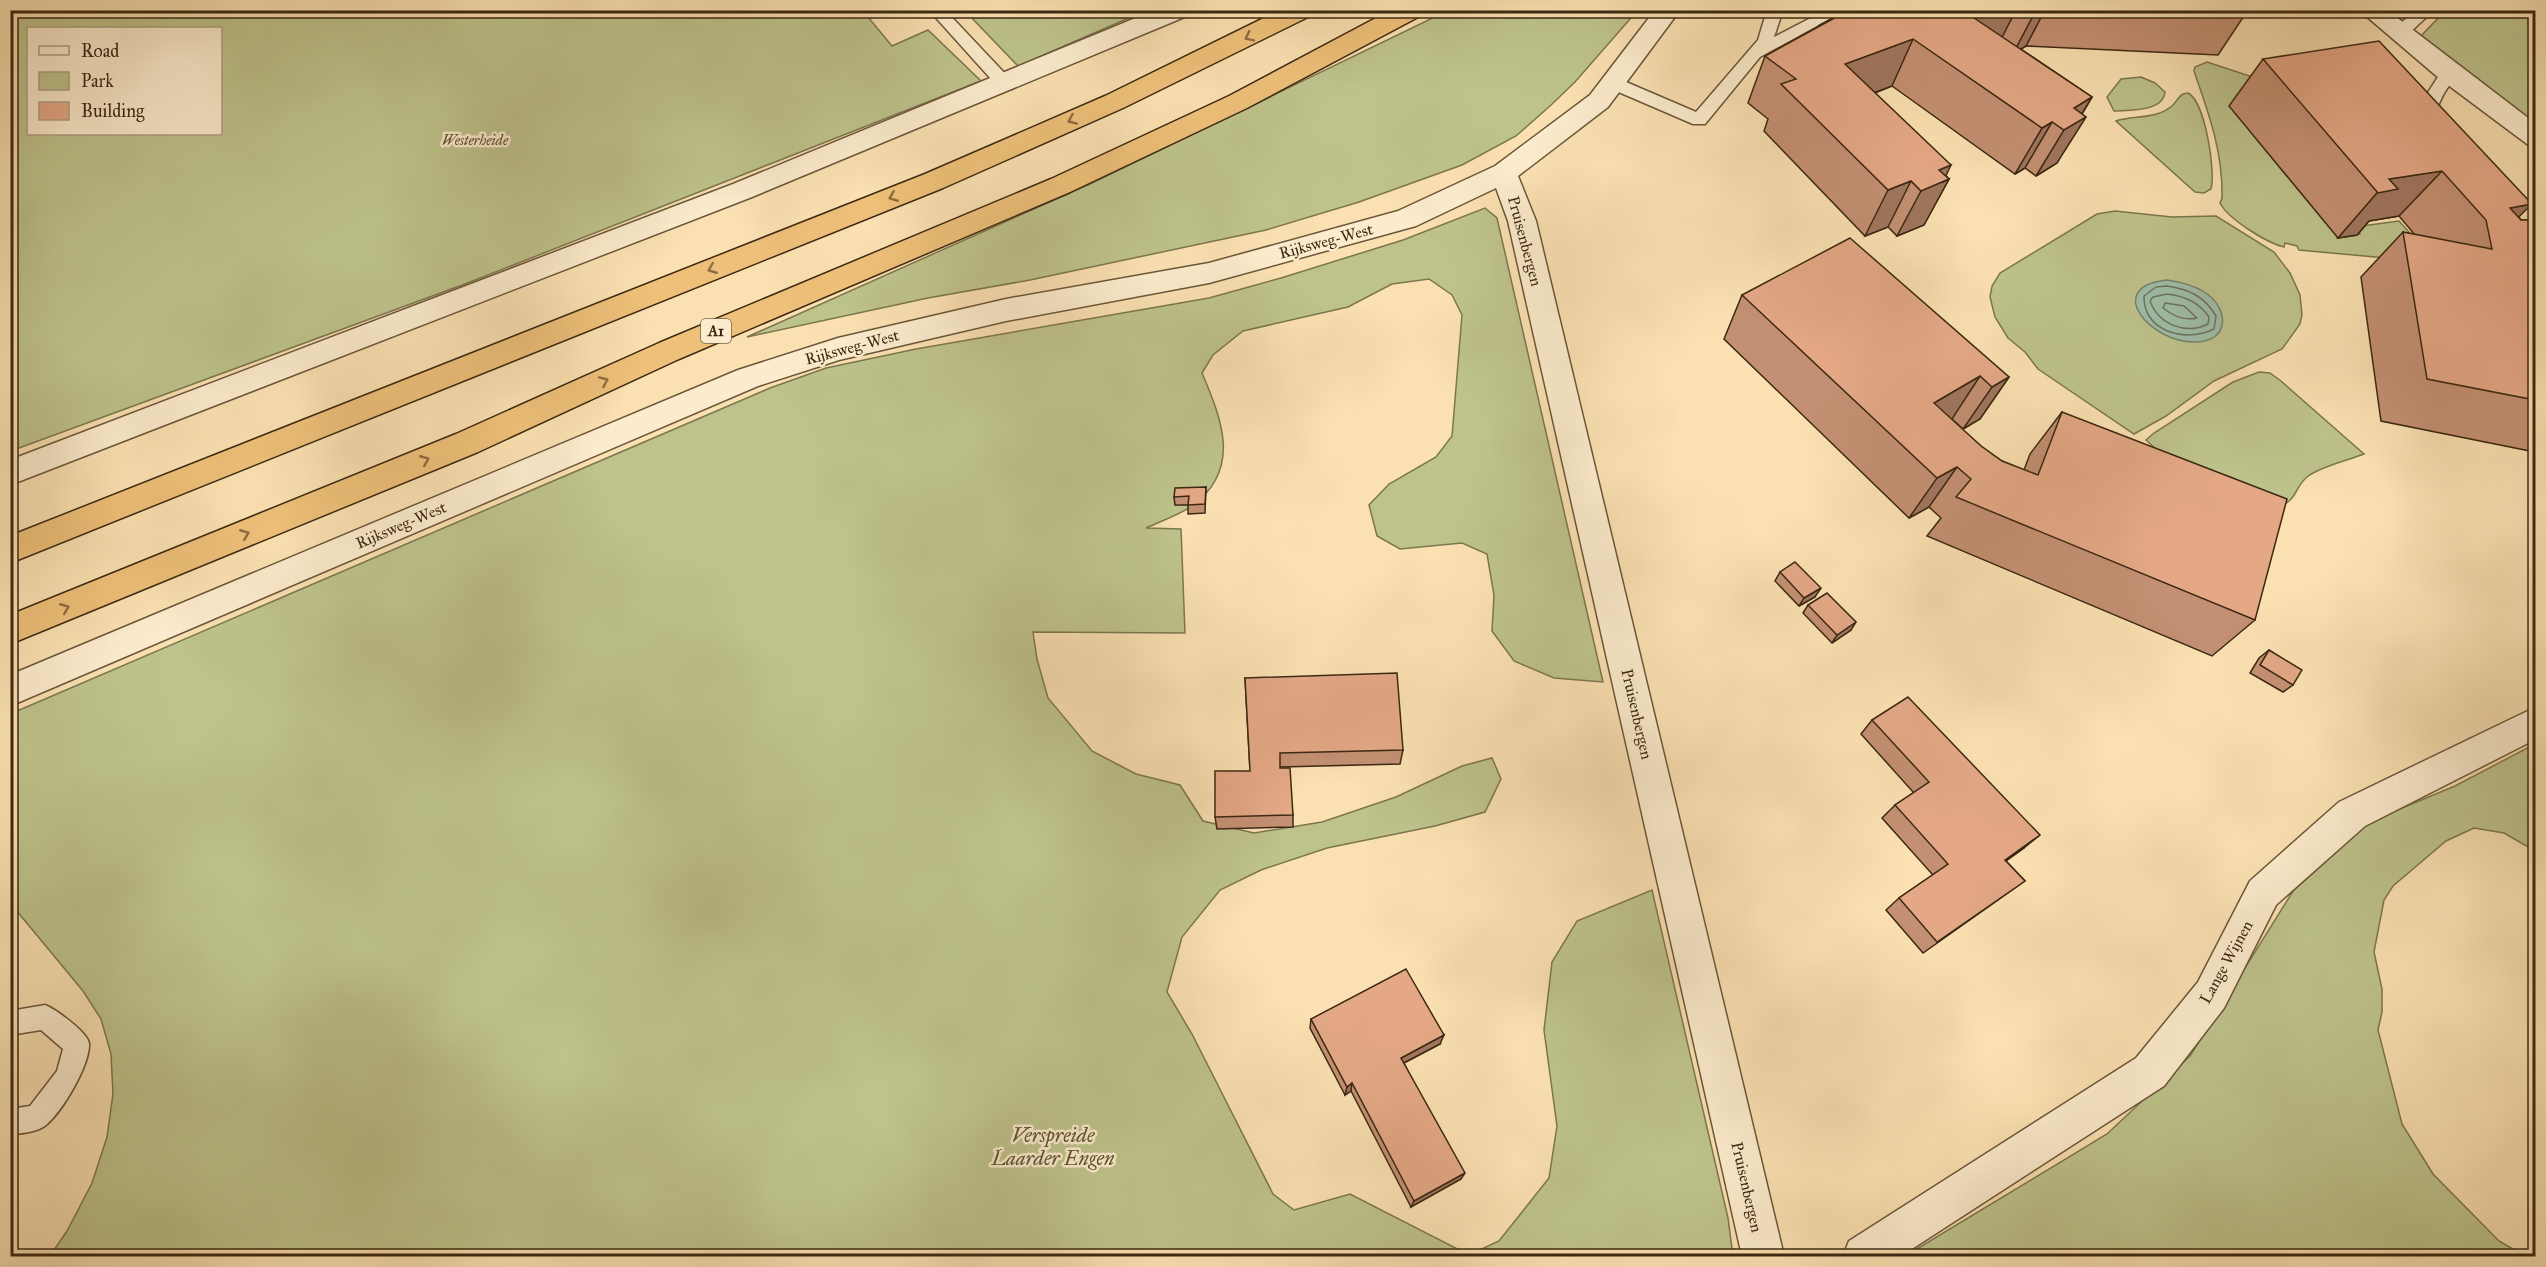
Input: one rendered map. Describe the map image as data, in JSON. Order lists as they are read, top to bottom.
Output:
{
  "streets": {
    "highway": ["A1"],
    "street": ["Rijksweg-West", "Pruisenbergen", "Lange Wijnen"]
  },
  "crossings": [
    ["Rijksweg-West", "Pruisenbergen"]
  ],
  "parks": ["Westerheide", "Verspreide Laarder Engen"],
  "legend": ["Road", "Park", "Building"]
}
